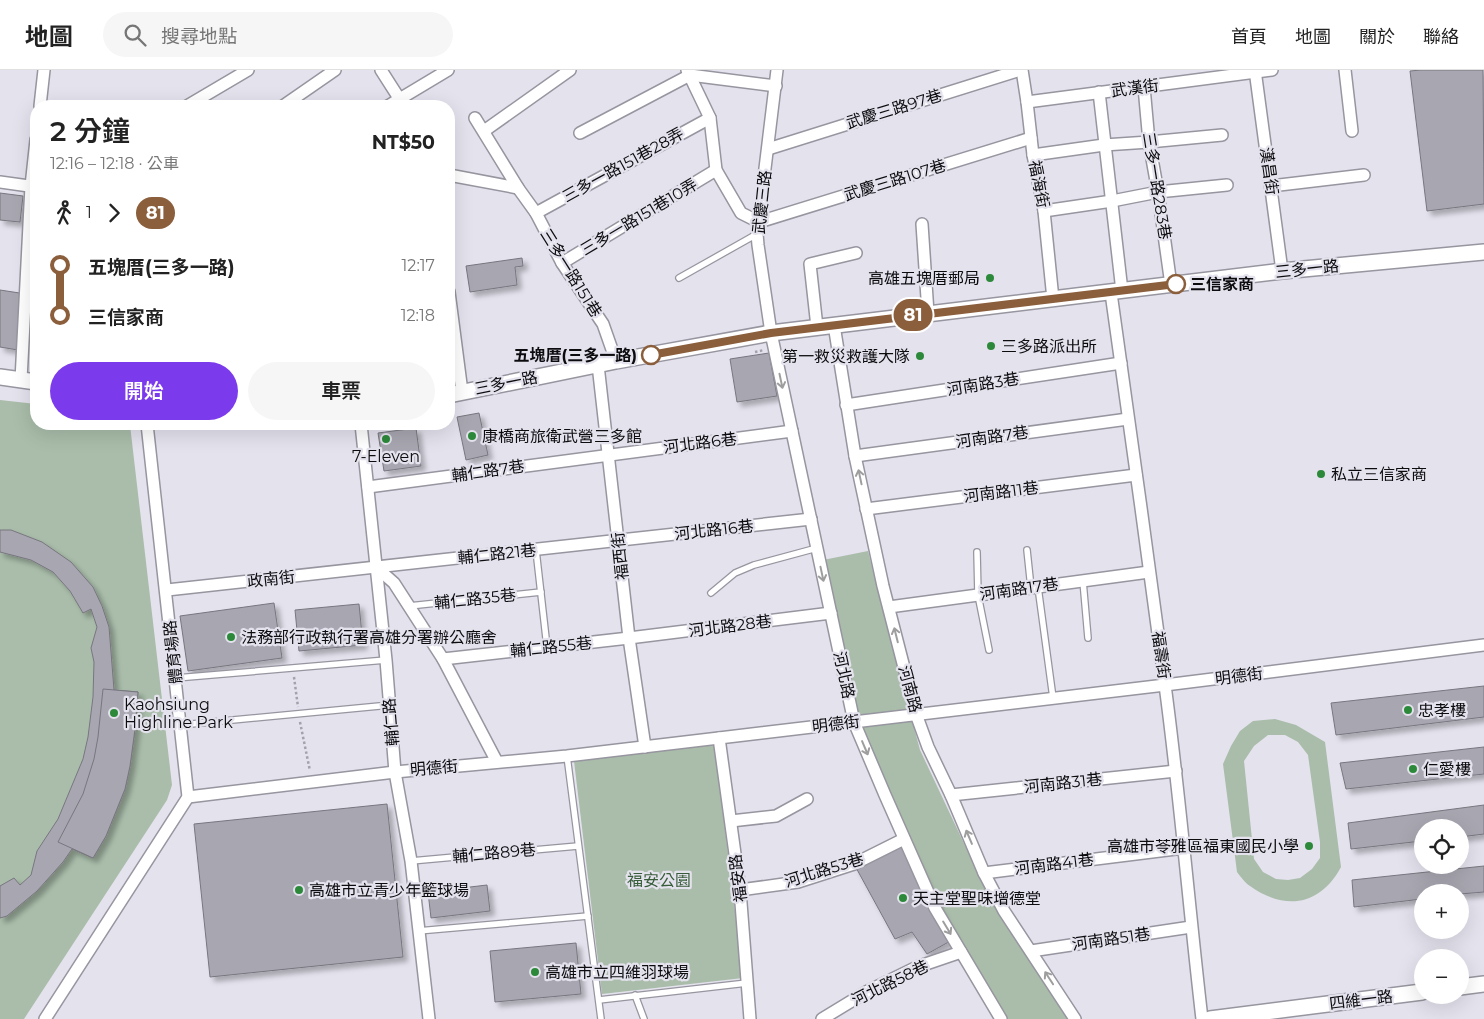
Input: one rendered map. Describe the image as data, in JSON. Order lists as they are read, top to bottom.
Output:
{
  "streets": {
    "street": [
      "武漢街",
      "武慶三路97巷",
      "三多一路151巷28弄",
      "漢昌街",
      "武慶三路107巷",
      "福海街",
      "三多一路283巷",
      "武慶三路",
      "三多一路151巷10弄",
      "三多一路",
      "三多一路151巷",
      "河南路3巷",
      "河南路7巷",
      "河北路6巷",
      "輔仁路7巷",
      "河南路11巷",
      "河北路16巷",
      "輔仁路21巷",
      "福西街",
      "政南街",
      "河南路17巷",
      "河北路28巷",
      "輔仁路55巷",
      "體育場路",
      "福壽街",
      "河北路",
      "明德街",
      "河南路",
      "輔仁路",
      "河南路31巷",
      "河南路41巷",
      "河北路53巷",
      "福安路",
      "河南路51巷",
      "河北路58巷",
      "四維一路"
    ],
    "lane": ["輔仁路35巷", "輔仁路89巷"]
  },
  "crossings": [
    ["武漢街", "漢昌街"],
    ["武漢街", "福海街"],
    ["武漢街", "三多一路283巷"],
    ["武漢街", "福壽街"],
    ["武慶三路97巷", "福海街"],
    ["武慶三路97巷", "武慶三路"],
    ["三多一路151巷28弄", "三多一路151巷"],
    ["漢昌街", "三多一路"],
    ["武慶三路107巷", "福海街"],
    ["武慶三路107巷", "武慶三路"],
    ["福海街", "三多一路"],
    ["三多一路283巷", "三多一路"],
    ["武慶三路", "三多一路"],
    ["武慶三路", "河北路"],
    ["三多一路151巷10弄", "三多一路151巷"],
    ["三多一路", "三多一路151巷"],
    ["三多一路", "福西街"],
    ["三多一路", "福壽街"],
    ["三多一路", "河北路"],
    ["三多一路", "河南路"],
    ["河南路3巷", "福壽街"],
    ["河南路3巷", "河南路"],
    ["河南路7巷", "福壽街"],
    ["河南路7巷", "河南路"],
    ["河北路6巷", "輔仁路7巷"],
    ["河北路6巷", "福西街"],
    ["河北路6巷", "河北路"],
    ["輔仁路7巷", "福西街"],
    ["輔仁路7巷", "輔仁路"],
    ["河南路11巷", "福壽街"],
    ["河南路11巷", "河南路"],
    ["河北路16巷", "輔仁路21巷"],
    ["河北路16巷", "福西街"],
    ["河北路16巷", "河北路"],
    ["輔仁路21巷", "福西街"],
    ["輔仁路21巷", "政南街"],
    ["輔仁路21巷", "輔仁路"],
    ["福西街", "河北路28巷"],
    ["福西街", "輔仁路55巷"],
    ["福西街", "明德街"],
    ["政南街", "體育場路"],
    ["政南街", "輔仁路"],
    ["河南路17巷", "福壽街"],
    ["河南路17巷", "河南路"],
    ["河北路28巷", "輔仁路55巷"],
    ["河北路28巷", "河北路"],
    ["體育場路", "明德街"],
    ["福壽街", "明德街"],
    ["福壽街", "河南路31巷"],
    ["福壽街", "河南路41巷"],
    ["福壽街", "河南路51巷"],
    ["河北路", "明德街"],
    ["河北路", "河北路53巷"],
    ["河北路", "河北路58巷"],
    ["明德街", "河南路"],
    ["明德街", "輔仁路"],
    ["明德街", "福安路"],
    ["河南路", "河南路31巷"],
    ["河南路", "河南路41巷"],
    ["河南路", "河南路51巷"],
    ["輔仁路", "輔仁路89巷"],
    ["河北路53巷", "福安路"]
  ],
  "one_way": ["河北路", "河南路"],
  "parks": ["福安公園"],
  "places": [
    "高雄五塊厝郵局",
    "三信家商",
    "三多路派出所",
    "五塊厝(三多一路)",
    "第一救災救護大隊",
    "康橋商旅衛武營三多館",
    "7-Eleven",
    "私立三信家商",
    "法務部行政執行署高雄分署辦公廳舍",
    "忠孝樓",
    "Kaohsiung Highline Park",
    "仁愛樓",
    "高雄市苓雅區福東國民小學",
    "高雄市立青少年籃球場",
    "天主堂聖味增德堂",
    "高雄市立四維羽球場"
  ],
  "lines": ["bus line 81"],
  "page": {
    "header": "地圖",
    "search": "搜尋地點",
    "nav": [
      "首頁",
      "地圖",
      "關於",
      "聯絡"
    ],
    "on_map": "81",
    "heading": ["2 分鐘", "12:16 – 12:18 · 公車", "NT$50"],
    "legs": ["1", "81"],
    "list": [
      {
        "name": "五塊厝(三多一路)",
        "value": "12:17"
      },
      {
        "name": "三信家商",
        "value": "12:18"
      }
    ],
    "buttons": ["開始", "車票"],
    "map_buttons": ["+", "−"]
  }
}
